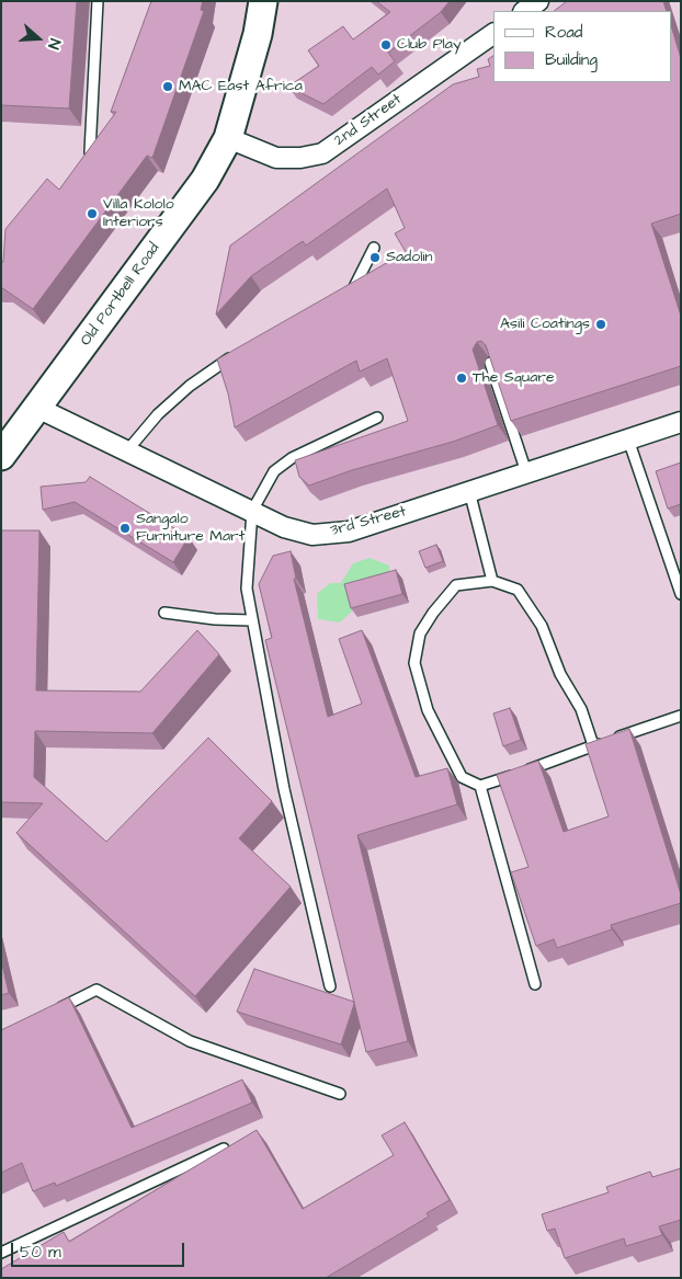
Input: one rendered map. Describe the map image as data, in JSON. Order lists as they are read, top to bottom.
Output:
{
  "streets": {
    "main road": ["Old Portbell Road"],
    "street": ["2nd Street", "3rd Street"]
  },
  "crossings": [
    ["2nd Street", "Old Portbell Road"],
    ["Old Portbell Road", "3rd Street"]
  ],
  "places": [
    "Club Play",
    "MAC East Africa",
    "Villa Kololo Interiors",
    "Sadolin",
    "Asili Coatings",
    "The Square",
    "Sangalo Furniture Mart"
  ],
  "legend": ["Road", "Building"],
  "scale_bar": "50 m",
  "north": "right"
}
